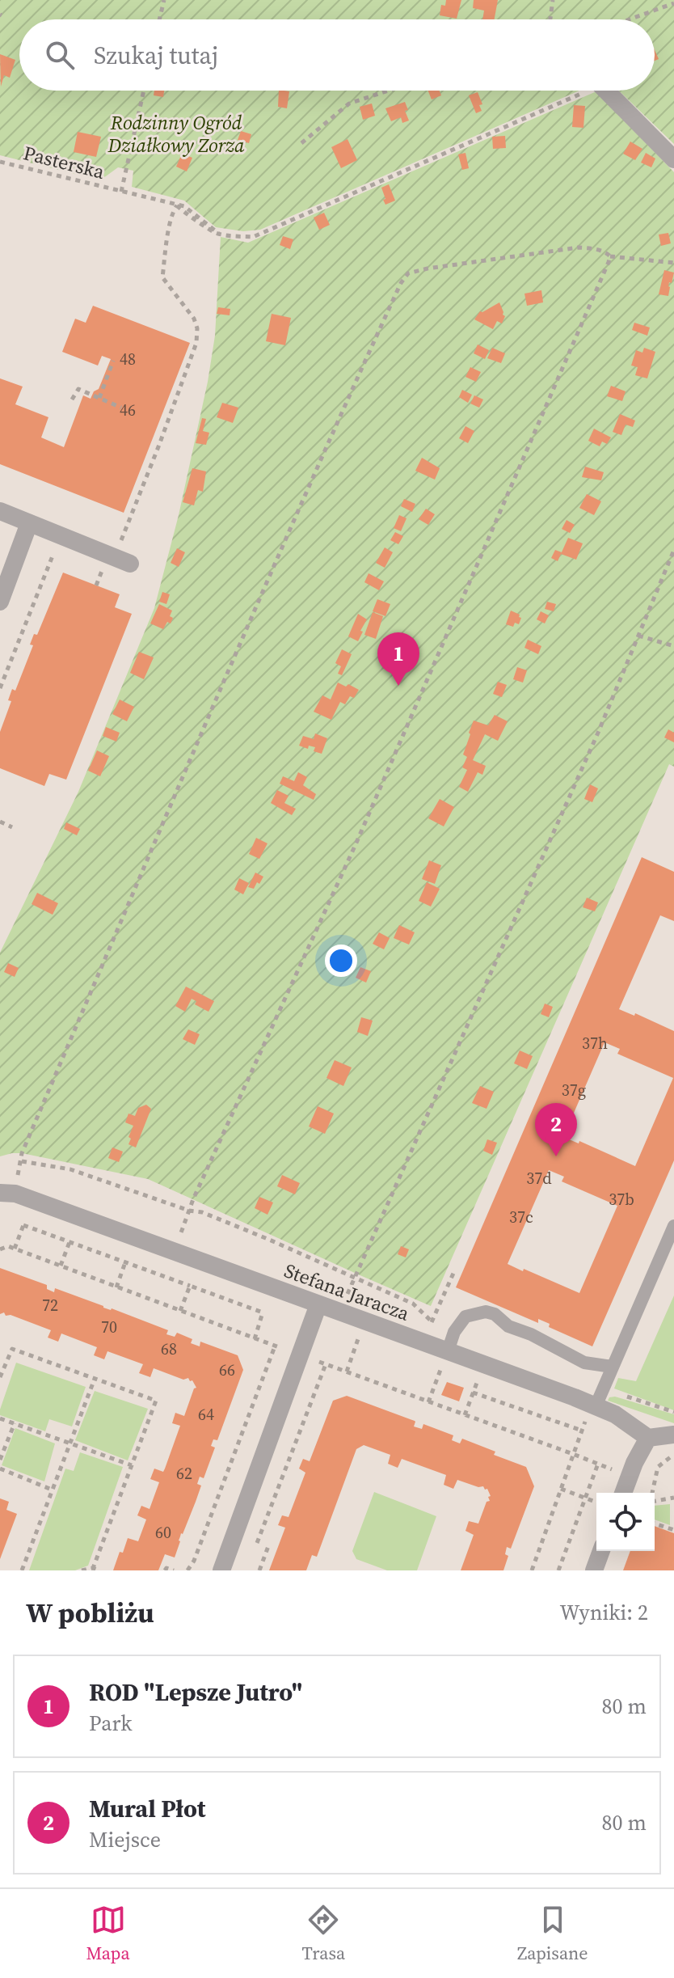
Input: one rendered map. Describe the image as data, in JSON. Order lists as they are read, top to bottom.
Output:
{
  "streets": {
    "street": ["Stefana Jaracza"],
    "path": ["Pasterska"]
  },
  "parks": ["Rodzinny Ogród Działkowy Zorza"],
  "house_numbers": [
    "48",
    "46",
    "37h",
    "37g",
    "37d",
    "37b",
    "37c",
    "72",
    "70",
    "68",
    "66",
    "64",
    "62",
    "60"
  ],
  "page": {
    "search": "Szukaj tutaj",
    "pins": ["1", "2"],
    "heading": ["W pobliżu", "Wyniki: 2"],
    "list": [
      {
        "mark": "1",
        "name": "ROD \"Lepsze Jutro\"",
        "note": "Park",
        "value": "80 m"
      },
      {
        "mark": "2",
        "name": "Mural Płot",
        "note": "Miejsce",
        "value": "80 m"
      }
    ],
    "nav": ["Mapa", "Trasa", "Zapisane"]
  }
}
